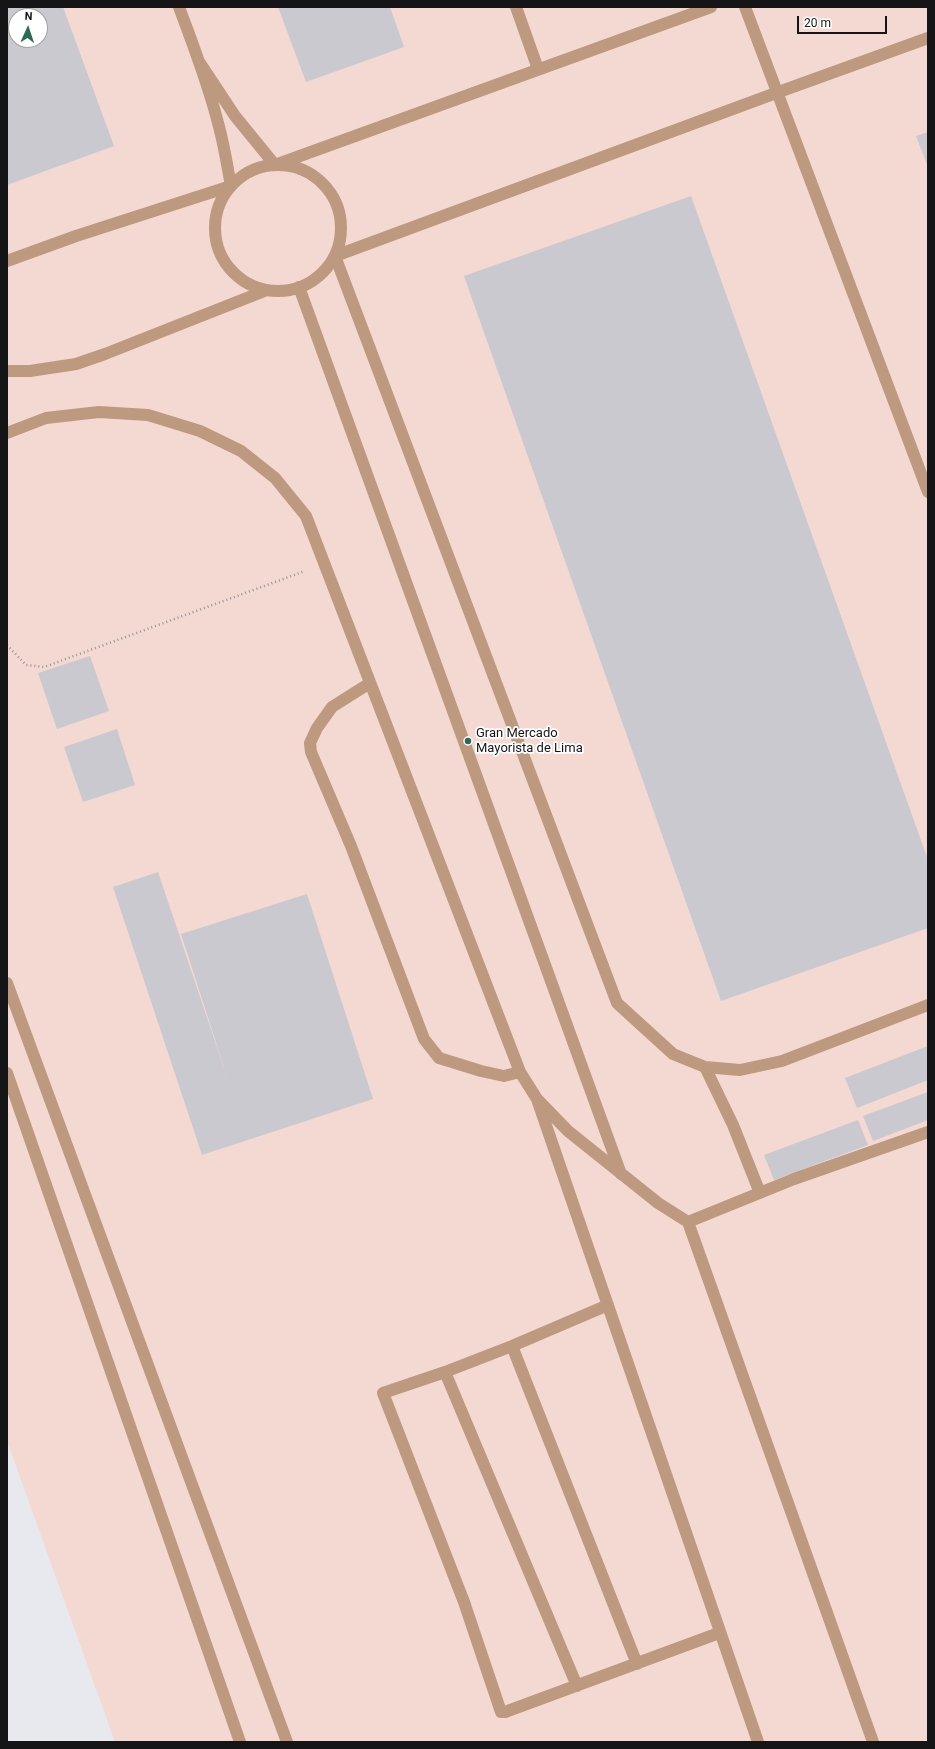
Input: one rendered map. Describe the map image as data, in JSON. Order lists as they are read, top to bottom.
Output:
{
  "places": ["Gran Mercado Mayorista de Lima"],
  "scale_bar": "20 m",
  "north": "top"
}
